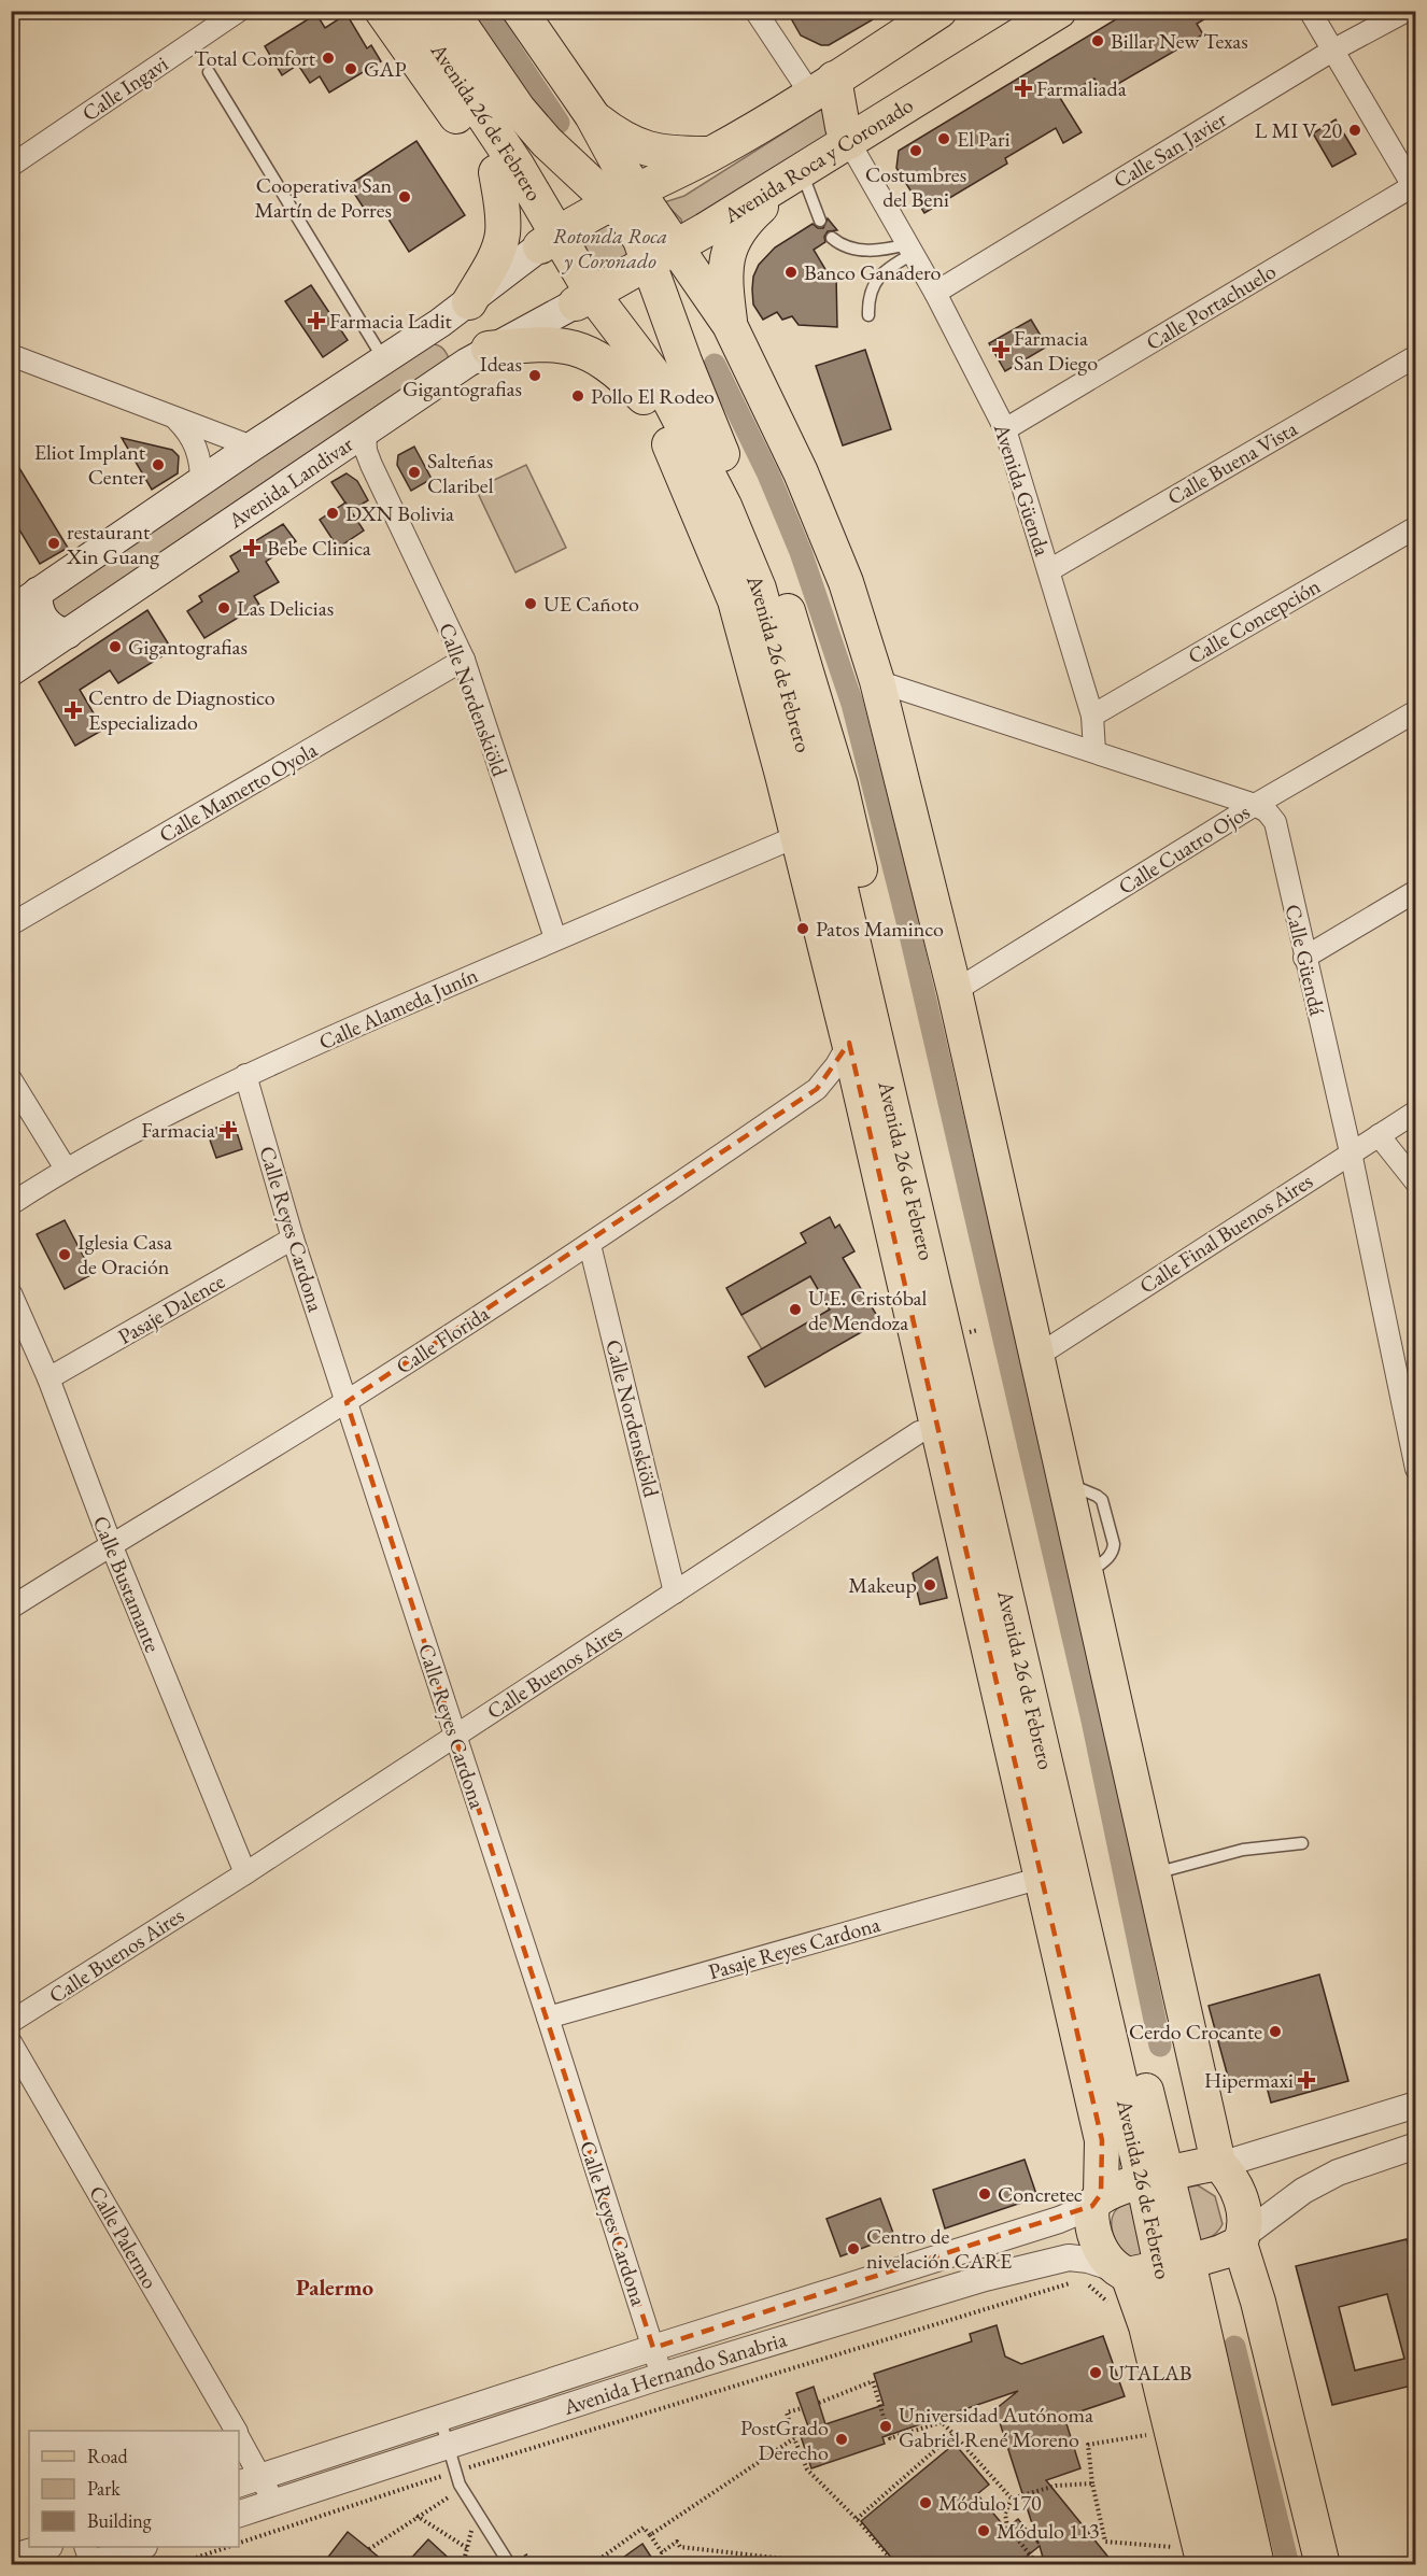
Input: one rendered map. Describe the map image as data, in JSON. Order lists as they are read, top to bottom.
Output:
{
  "streets": {
    "main road": ["Avenida 26 de Febrero", "Avenida Roca y Coronado", "Avenida Landivar"],
    "street": [
      "Calle Ingavi",
      "Calle San Javier",
      "Calle Portachuelo",
      "Calle Buena Vista",
      "Avenida Güenda",
      "Calle Concepción",
      "Calle Nordenskiöld",
      "Calle Mamerto Oyola",
      "Calle Cuatro Ojos",
      "Calle Güendá",
      "Calle Alameda Junín",
      "Calle Reyes Cardona",
      "Calle Final Buenos Aires",
      "Pasaje Dalence",
      "Calle Florida",
      "Calle Bustamante",
      "Calle Buenos Aires",
      "Pasaje Reyes Cardona",
      "Calle Palermo",
      "Avenida Hernando Sanabria"
    ]
  },
  "crossings": [
    ["Avenida 26 de Febrero", "Avenida Roca y Coronado"],
    ["Avenida 26 de Febrero", "Avenida Landivar"],
    ["Avenida 26 de Febrero", "Calle Cuatro Ojos"],
    ["Avenida 26 de Febrero", "Calle Güendá"],
    ["Avenida 26 de Febrero", "Calle Alameda Junín"],
    ["Avenida 26 de Febrero", "Calle Final Buenos Aires"],
    ["Avenida 26 de Febrero", "Calle Florida"],
    ["Avenida 26 de Febrero", "Calle Buenos Aires"],
    ["Avenida 26 de Febrero", "Pasaje Reyes Cardona"],
    ["Avenida 26 de Febrero", "Avenida Hernando Sanabria"],
    ["Calle San Javier", "Avenida Güenda"],
    ["Avenida Roca y Coronado", "Avenida Landivar"],
    ["Avenida Roca y Coronado", "Avenida Güenda"],
    ["Calle Portachuelo", "Avenida Güenda"],
    ["Calle Buena Vista", "Avenida Güenda"],
    ["Avenida Landivar", "Calle Nordenskiöld"],
    ["Avenida Güenda", "Calle Concepción"],
    ["Avenida Güenda", "Calle Güendá"],
    ["Calle Nordenskiöld", "Calle Mamerto Oyola"],
    ["Calle Nordenskiöld", "Calle Alameda Junín"],
    ["Calle Nordenskiöld", "Calle Florida"],
    ["Calle Nordenskiöld", "Calle Buenos Aires"],
    ["Calle Cuatro Ojos", "Calle Güendá"],
    ["Calle Güendá", "Calle Final Buenos Aires"],
    ["Calle Alameda Junín", "Calle Reyes Cardona"],
    ["Calle Reyes Cardona", "Pasaje Dalence"],
    ["Calle Reyes Cardona", "Calle Florida"],
    ["Calle Reyes Cardona", "Calle Buenos Aires"],
    ["Calle Reyes Cardona", "Pasaje Reyes Cardona"],
    ["Calle Reyes Cardona", "Avenida Hernando Sanabria"],
    ["Pasaje Dalence", "Calle Bustamante"],
    ["Calle Florida", "Calle Bustamante"],
    ["Calle Bustamante", "Calle Buenos Aires"],
    ["Calle Palermo", "Avenida Hernando Sanabria"]
  ],
  "districts": ["Palermo"],
  "parks": ["Rotonda Roca y Coronado"],
  "places": {
    "other": [
      "Billar New Texas",
      "Total Comfort",
      "GAP",
      "L MI V 20",
      "El Pari",
      "Costumbres del Beni",
      "Cooperativa San Martín de Porres",
      "Banco Ganadero",
      "Ideas Gigantografias",
      "Pollo El Rodeo",
      "Eliot Implant Center",
      "Salteñas Claribel",
      "DXN Bolivia",
      "restaurant Xin Guang",
      "UE Cañoto",
      "Las Delicias",
      "Gigantografias",
      "Patos Maminco",
      "Iglesia Casa de Oración",
      "U.E. Cristóbal de Mendoza",
      "Makeup",
      "Cerdo Crocante",
      "Concretec",
      "Centro de nivelación CARE",
      "UTALAB",
      "Universidad Autónoma Gabriel René Moreno",
      "PostGrado Derecho",
      "Módulo 170",
      "Módulo 113"
    ],
    "health": [
      "Farmaliada",
      "Farmacia Ladit",
      "Farmacia San Diego",
      "Bebe Clinica",
      "Centro de Diagnostico Especializado",
      "Farmacia",
      "Hipermaxi"
    ]
  },
  "legend": ["Road", "Park", "Building"]
}
